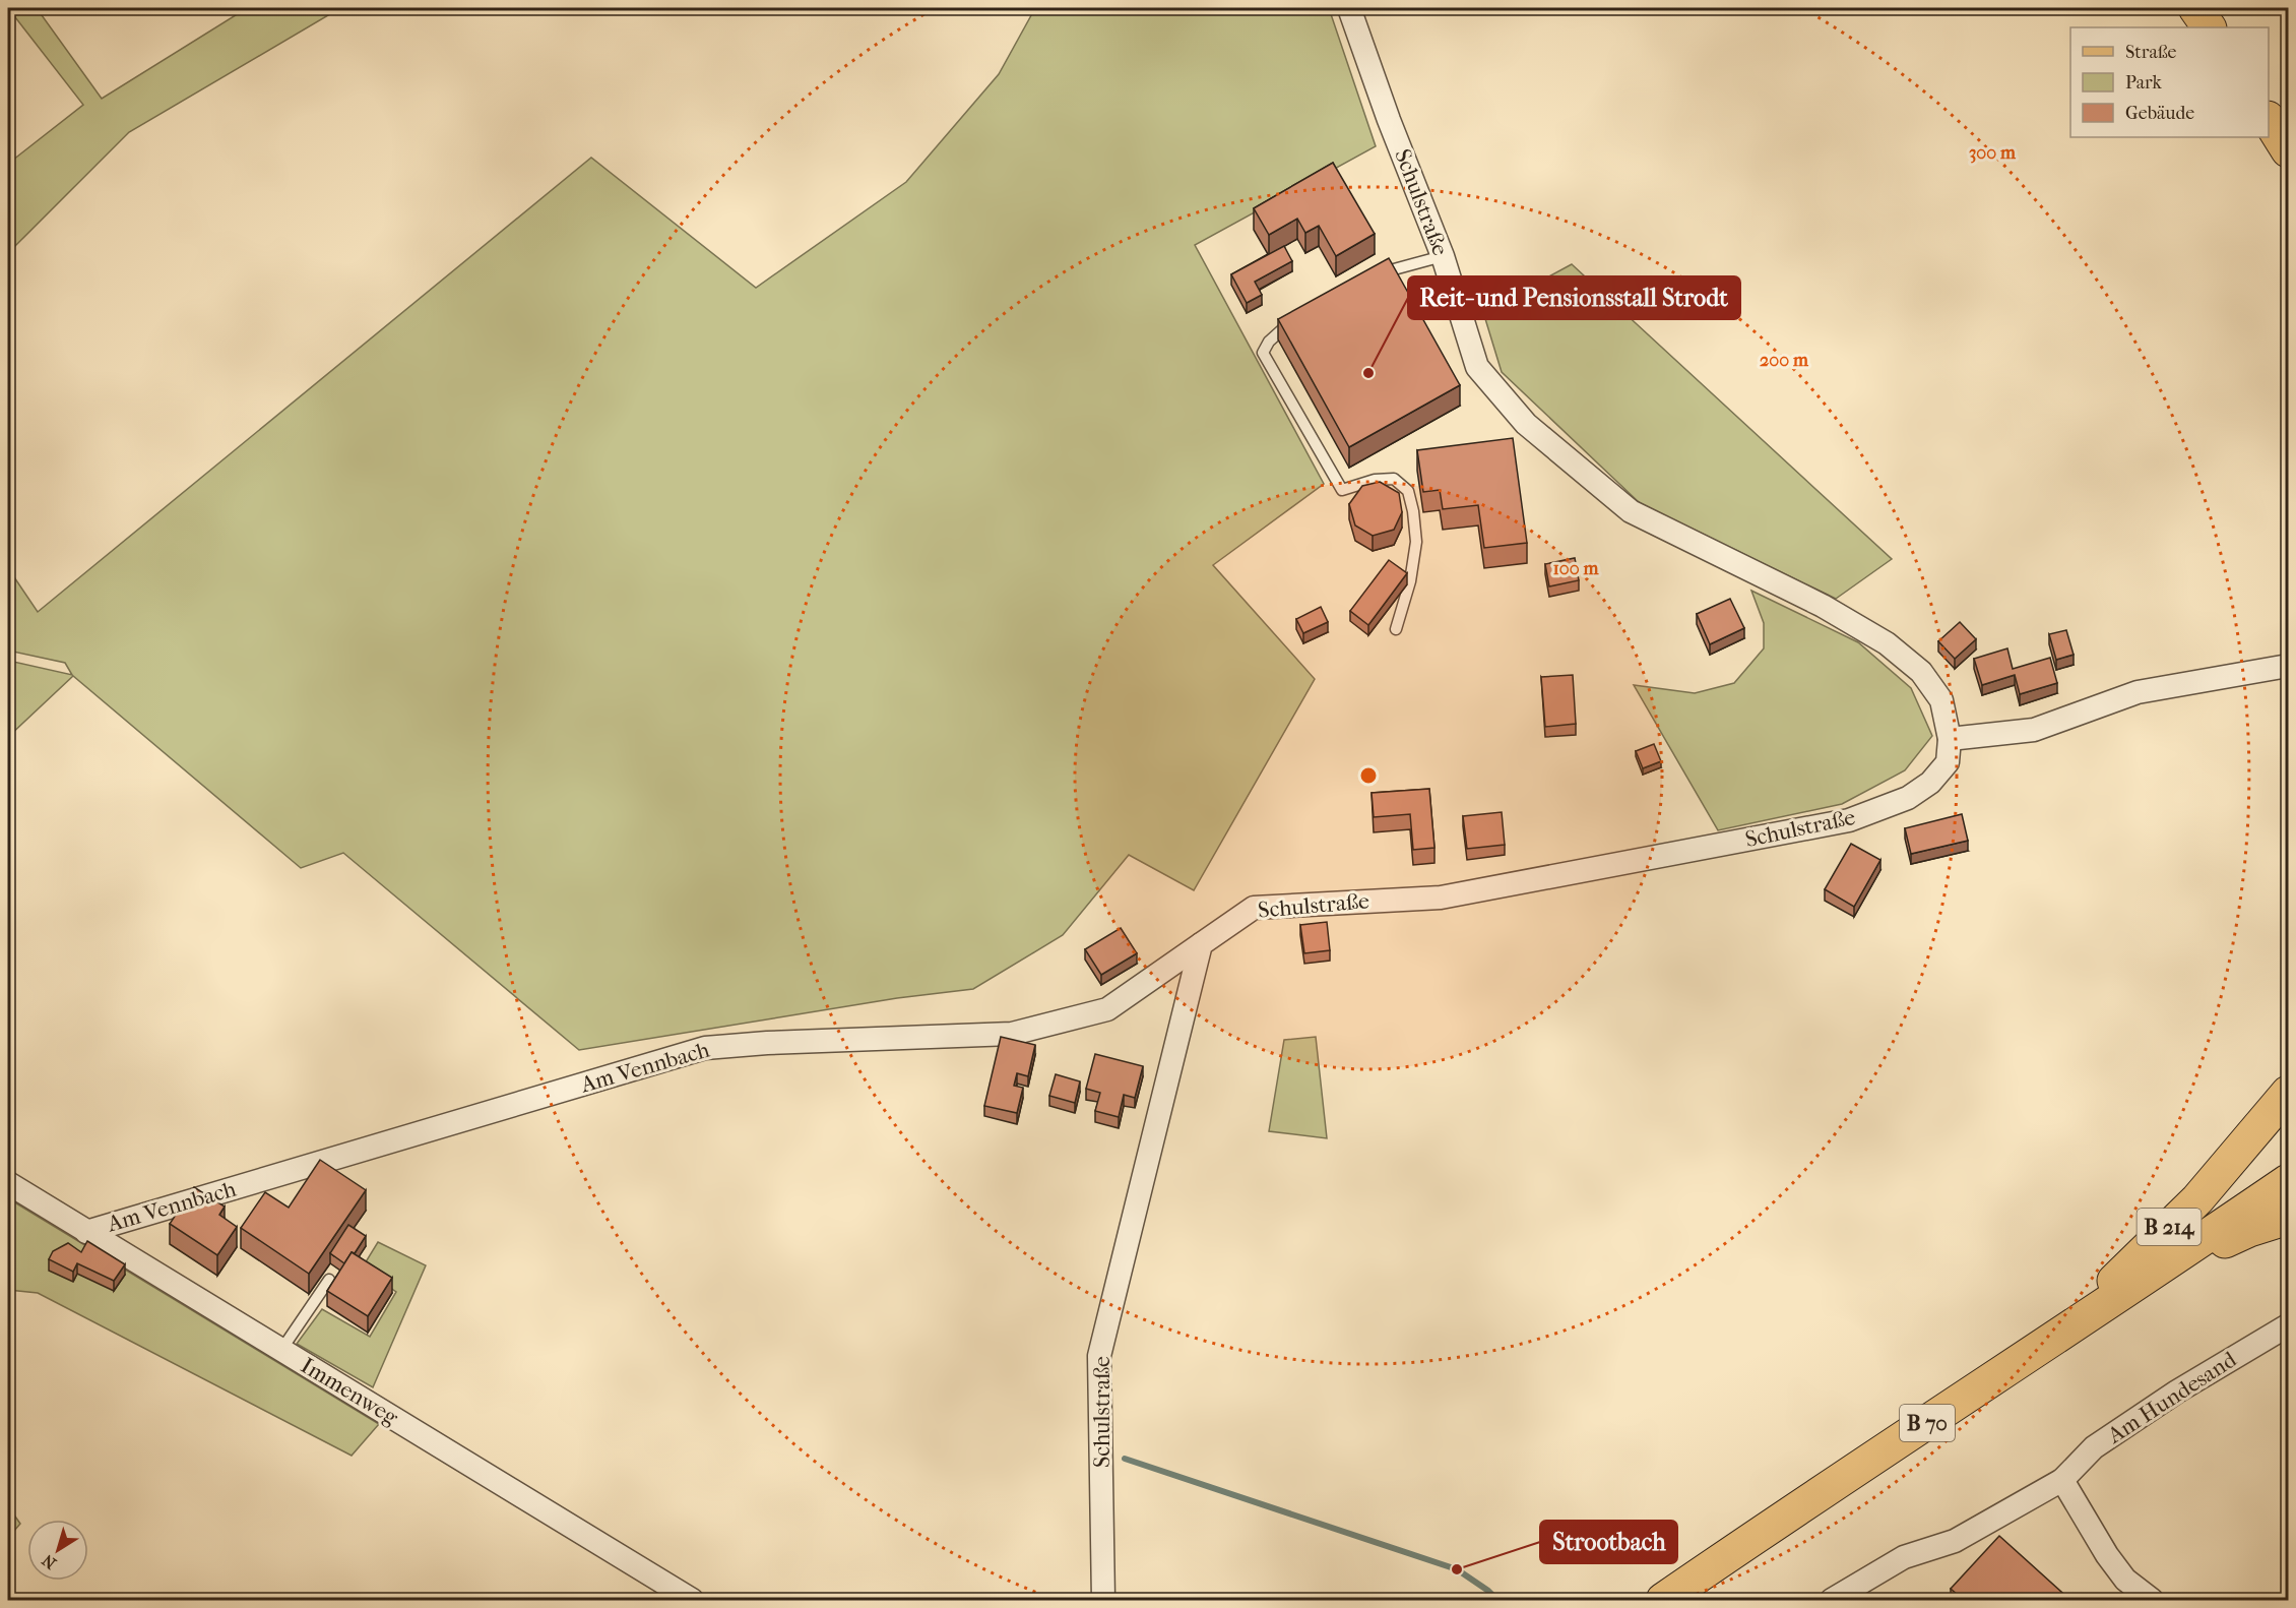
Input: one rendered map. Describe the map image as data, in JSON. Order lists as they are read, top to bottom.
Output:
{
  "streets": {
    "main road": ["B 214", "B 70"],
    "street": [
      "Schulstraße",
      "Am Vennbach",
      "Immenweg",
      "Am Hundesand"
    ]
  },
  "crossings": [
    ["Schulstraße", "Am Vennbach"],
    ["Am Vennbach", "Immenweg"],
    ["B 214", "B 70"]
  ],
  "places": ["Reit- und Pensionsstall Strodt", "Strootbach"],
  "legend": ["Straße", "Park", "Gebäude"],
  "north": "bottom left",
  "rings": ["300 m", "200 m", "100 m"]
}
